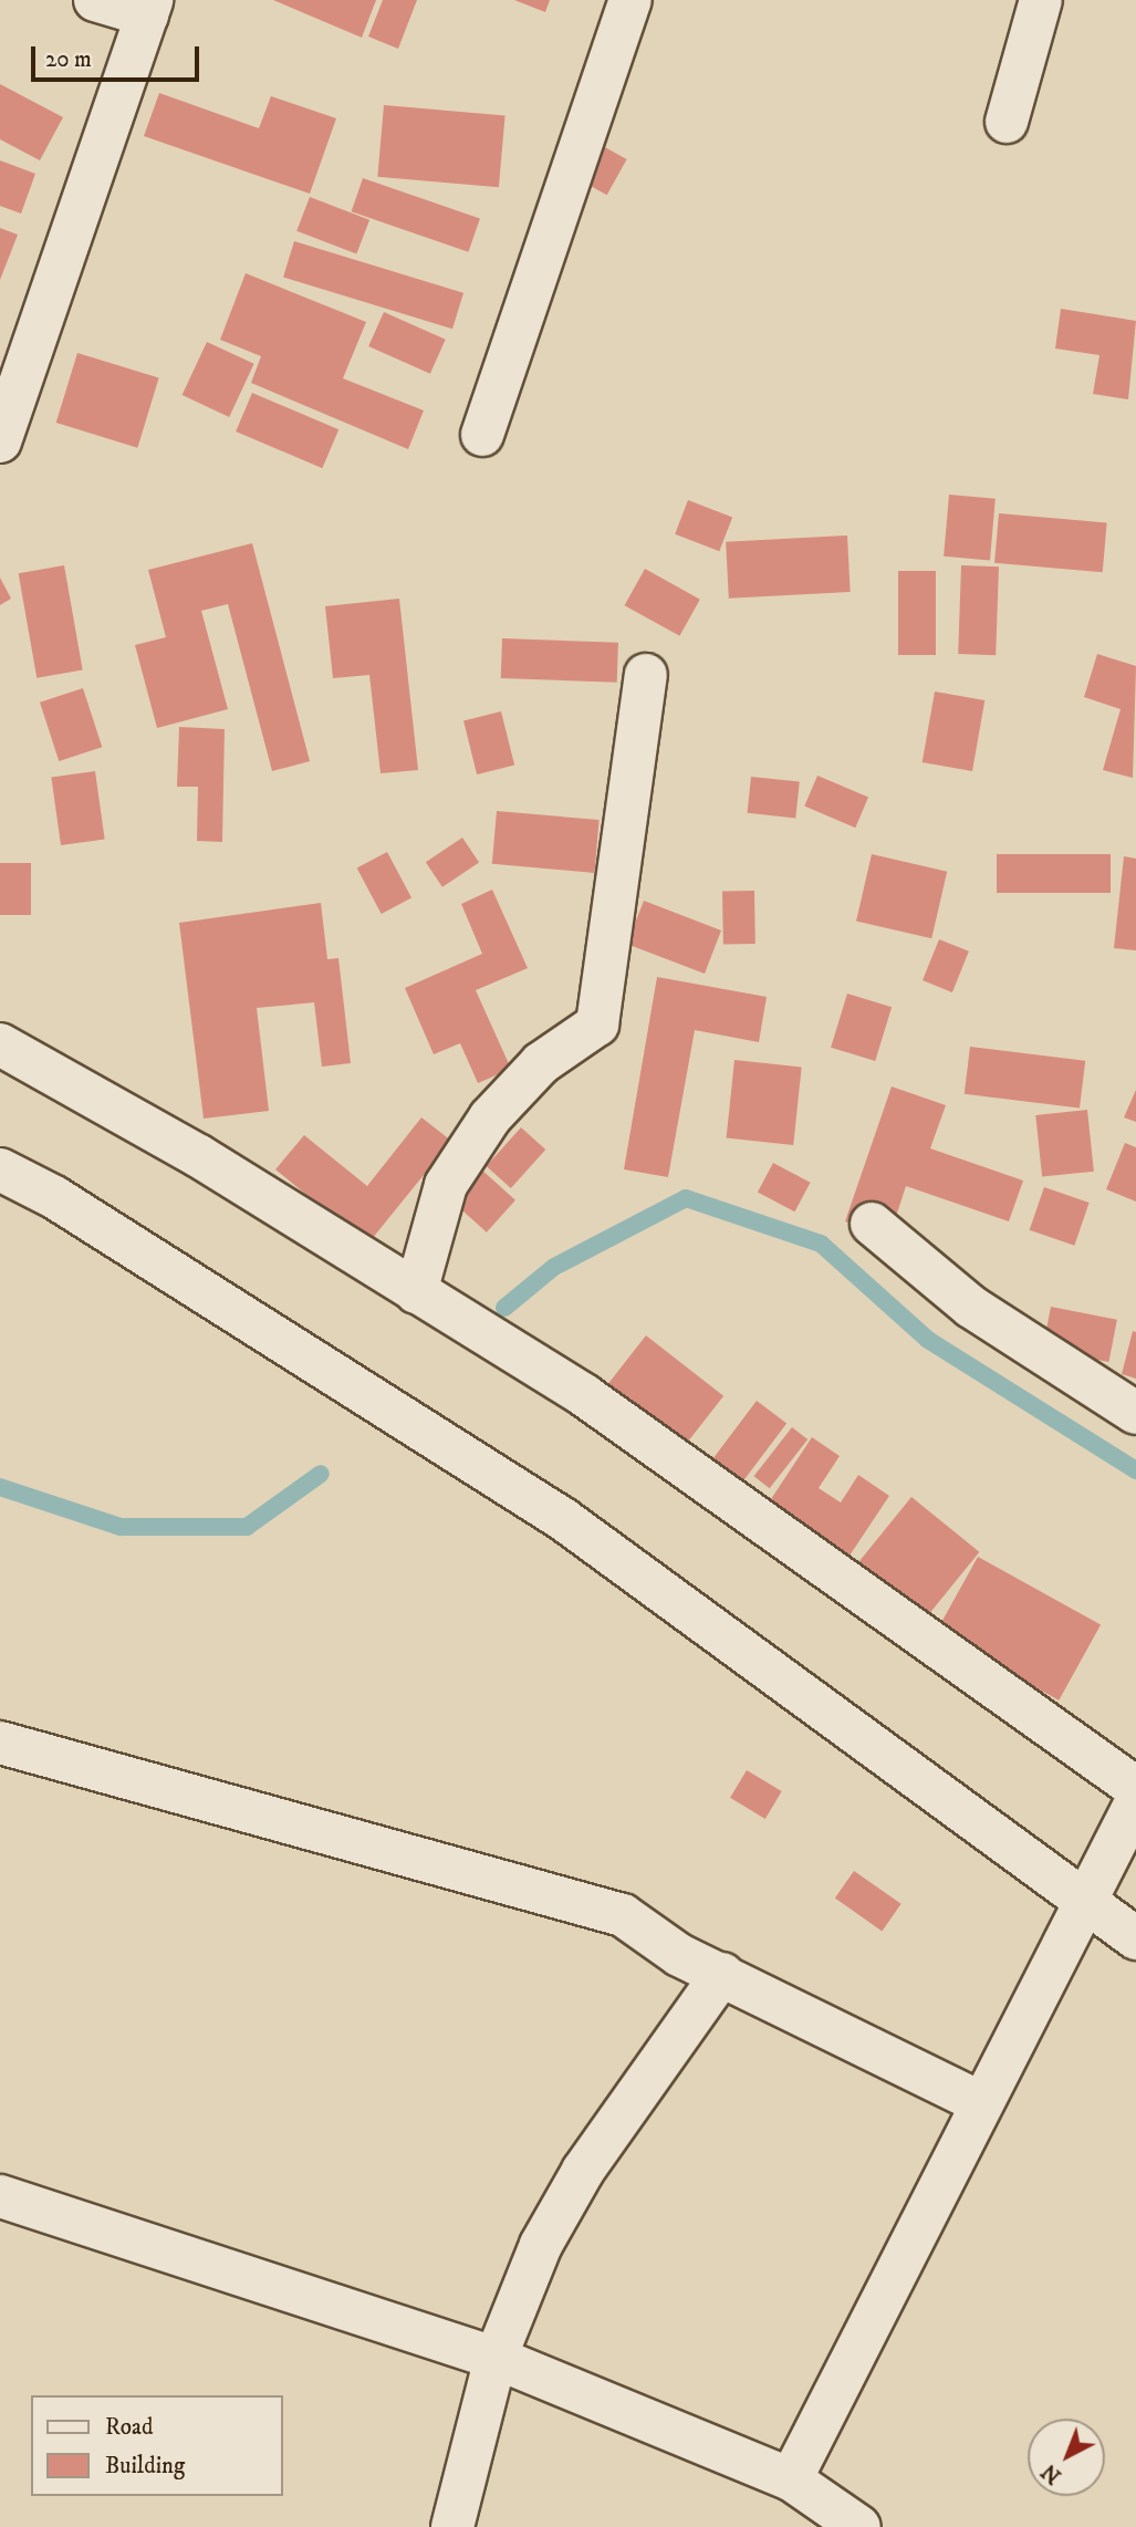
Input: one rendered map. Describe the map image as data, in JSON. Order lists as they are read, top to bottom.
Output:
{
  "legend": ["Road", "Building"],
  "scale_bar": "20 m",
  "north": "bottom left"
}
